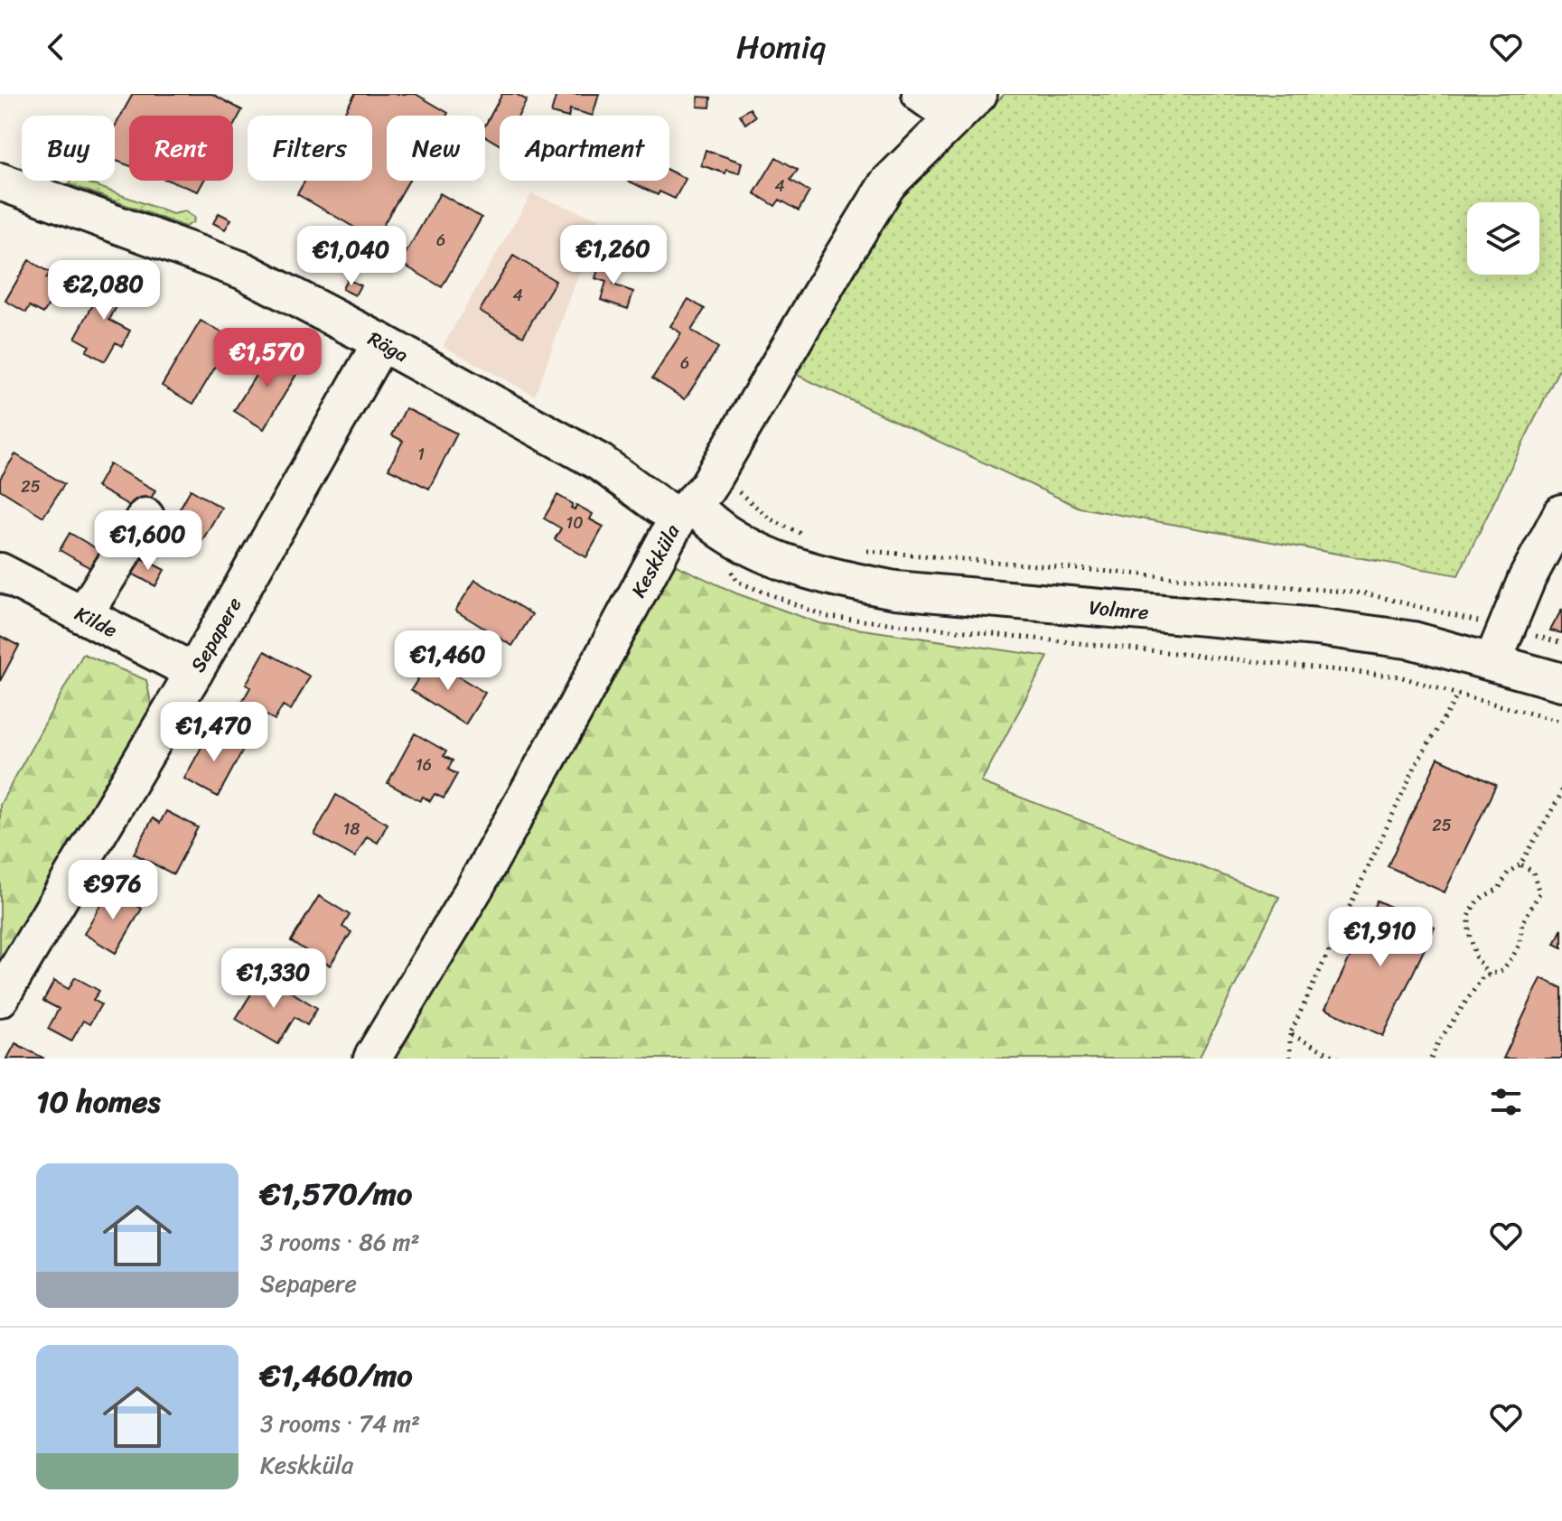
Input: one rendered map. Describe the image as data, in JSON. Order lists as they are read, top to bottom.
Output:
{
  "streets": {
    "street": [
      "Räga",
      "Keskküla",
      "Volmre",
      "Kilde",
      "Sepapere"
    ]
  },
  "crossings": [
    ["Räga", "Keskküla"],
    ["Räga", "Volmre"],
    ["Räga", "Sepapere"],
    ["Keskküla", "Volmre"],
    ["Kilde", "Sepapere"]
  ],
  "house_numbers": [
    "4",
    "6",
    "4",
    "6",
    "1",
    "25",
    "10",
    "16",
    "25",
    "18"
  ],
  "page": {
    "header": "Homiq",
    "chip": [
      "Buy",
      "Rent",
      "Filters",
      "New",
      "Apartment"
    ],
    "price": [
      "€1,260",
      "€1,040",
      "€2,080",
      "€1,570",
      "€1,600",
      "€1,460",
      "€1,470",
      "€976",
      "€1,910",
      "€1,330"
    ],
    "heading": "10 homes",
    "list": [
      {
        "name": "€1,570/mo",
        "note": "3 rooms · 86 m² · Sepapere"
      },
      {
        "name": "€1,460/mo",
        "note": "3 rooms · 74 m² · Keskküla"
      }
    ]
  }
}
